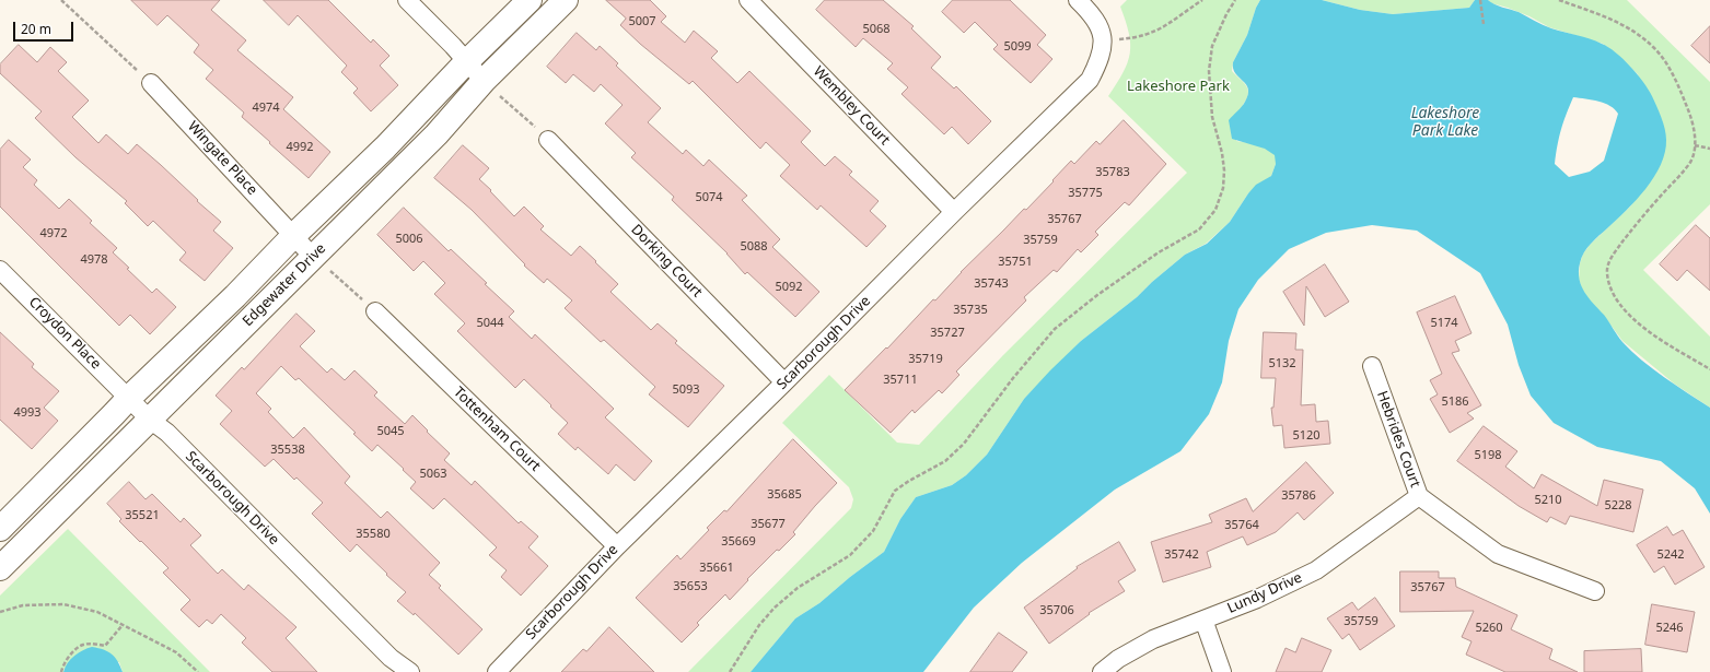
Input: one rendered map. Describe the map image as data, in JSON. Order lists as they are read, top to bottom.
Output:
{
  "streets": {
    "street": [
      "Wembley Court",
      "Wingate Place",
      "Dorking Court",
      "Edgewater Drive",
      "Croydon Place",
      "Scarborough Drive",
      "Tottenham Court",
      "Hebrides Court",
      "Lundy Drive"
    ]
  },
  "crossings": [
    ["Wembley Court", "Scarborough Drive"],
    ["Wingate Place", "Edgewater Drive"],
    ["Dorking Court", "Scarborough Drive"],
    ["Edgewater Drive", "Croydon Place"],
    ["Edgewater Drive", "Scarborough Drive"],
    ["Croydon Place", "Scarborough Drive"],
    ["Scarborough Drive", "Tottenham Court"],
    ["Hebrides Court", "Lundy Drive"]
  ],
  "water": ["Lakeshore Park Lake"],
  "parks": ["Lakeshore Park"],
  "house_numbers": [
    "5007",
    "5068",
    "5099",
    "4974",
    "4992",
    "35783",
    "35775",
    "5074",
    "35767",
    "4972",
    "5006",
    "35759",
    "5088",
    "4978",
    "35751",
    "35743",
    "5092",
    "35735",
    "5044",
    "5174",
    "35727",
    "35719",
    "5132",
    "35711",
    "5093",
    "5186",
    "4993",
    "5045",
    "5120",
    "35538",
    "5198",
    "5063",
    "35685",
    "35786",
    "5210",
    "5228",
    "35521",
    "35677",
    "35764",
    "35580",
    "35669",
    "35742",
    "5242",
    "35661",
    "35653",
    "35767",
    "35706",
    "35759",
    "5260",
    "5246"
  ],
  "scale_bar": "20 m"
}
